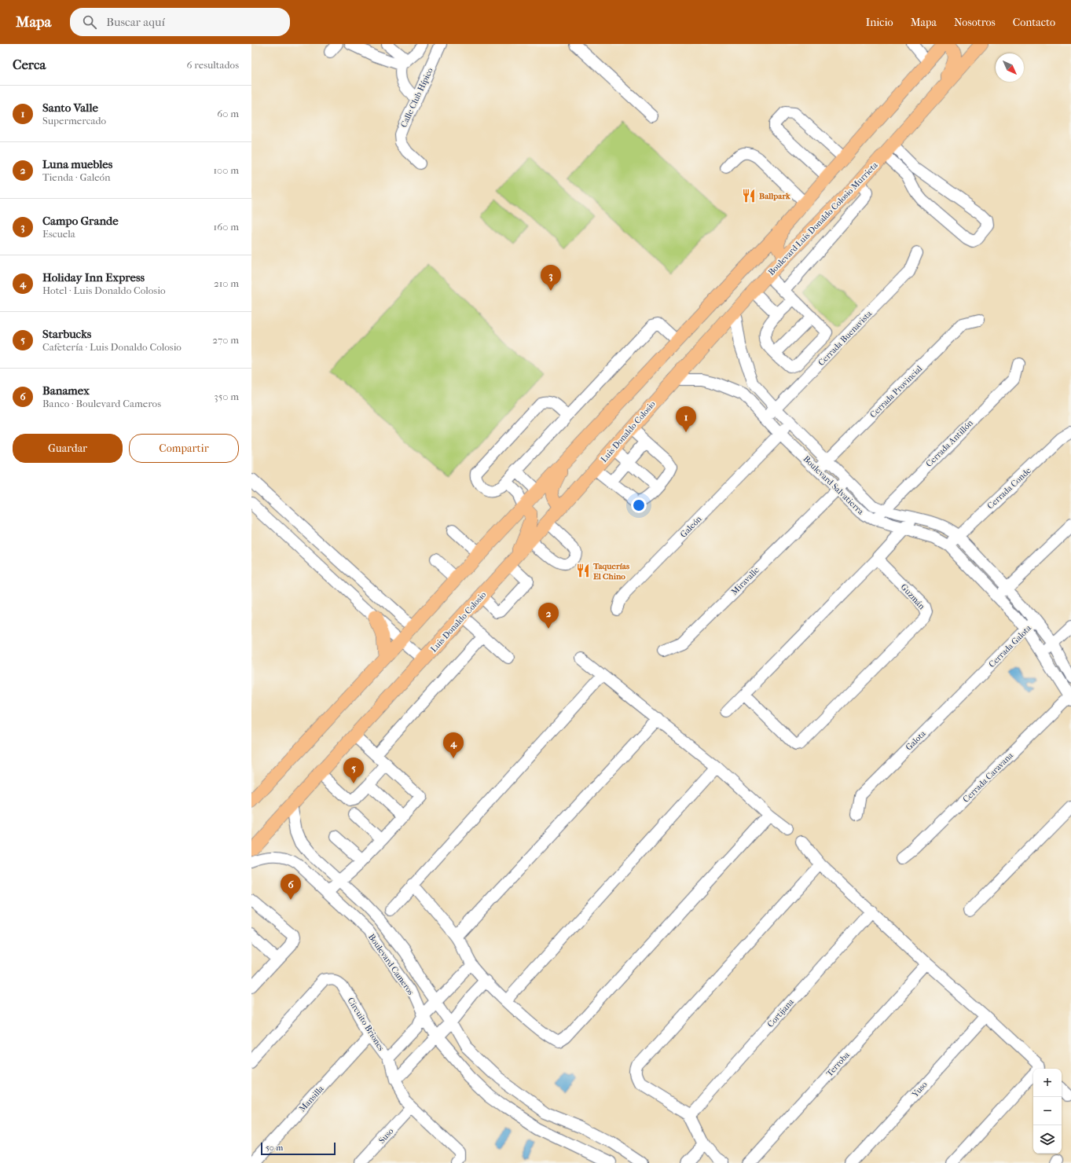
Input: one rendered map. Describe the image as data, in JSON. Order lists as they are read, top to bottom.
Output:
{
  "streets": {
    "main road": ["Boulevard Luis Donaldo Colosio Murrieta", "Luis Donaldo Colosio"],
    "street": [
      "Calle Club Hípico",
      "Cerrada Buenavista",
      "Cerrada Provincial",
      "Cerrada Antillón",
      "Boulevard Salvatierra",
      "Cerrada Conde",
      "Galeón",
      "Miravalle",
      "Guzmán",
      "Cerrada Galota",
      "Galota",
      "Cerrada Caravana",
      "Boulevard Cameros",
      "Cortijana",
      "Circuito Briones",
      "Terroba",
      "Yuso",
      "Mansilla",
      "Suso"
    ]
  },
  "crossings": [
    ["Boulevard Luis Donaldo Colosio Murrieta", "Luis Donaldo Colosio"],
    ["Boulevard Luis Donaldo Colosio Murrieta", "Boulevard Salvatierra"],
    ["Cerrada Buenavista", "Boulevard Salvatierra"],
    ["Cerrada Provincial", "Boulevard Salvatierra"],
    ["Luis Donaldo Colosio", "Boulevard Cameros"],
    ["Cerrada Antillón", "Boulevard Salvatierra"],
    ["Boulevard Salvatierra", "Cerrada Conde"],
    ["Boulevard Salvatierra", "Galeón"],
    ["Boulevard Salvatierra", "Miravalle"],
    ["Boulevard Salvatierra", "Cerrada Galota"],
    ["Boulevard Salvatierra", "Cerrada Caravana"],
    ["Cerrada Galota", "Galota"],
    ["Circuito Briones", "Mansilla"],
    ["Circuito Briones", "Suso"]
  ],
  "places": {
    "restaurant": ["Ballpark", "Taquerías El Chino"]
  },
  "scale_bar": "50 m",
  "north": "bottom right",
  "page": {
    "header": "Mapa",
    "search": "Buscar aquí",
    "nav": [
      "Inicio",
      "Mapa",
      "Nosotros",
      "Contacto"
    ],
    "heading": ["Cerca", "6 resultados"],
    "list": [
      {
        "mark": "1",
        "name": "Santo Valle",
        "note": "Supermercado",
        "value": "60 m"
      },
      {
        "mark": "2",
        "name": "Luna muebles",
        "note": "Tienda · Galeón",
        "value": "100 m"
      },
      {
        "mark": "3",
        "name": "Campo Grande",
        "note": "Escuela",
        "value": "160 m"
      },
      {
        "mark": "4",
        "name": "Holiday Inn Express",
        "note": "Hotel · Luis Donaldo Colosio",
        "value": "210 m"
      },
      {
        "mark": "5",
        "name": "Starbucks",
        "note": "Cafetería · Luis Donaldo Colosio",
        "value": "270 m"
      },
      {
        "mark": "6",
        "name": "Banamex",
        "note": "Banco · Boulevard Cameros",
        "value": "350 m"
      }
    ],
    "pins": [
      "3",
      "1",
      "2",
      "4",
      "5",
      "6"
    ],
    "buttons": ["Guardar", "Compartir"],
    "map_buttons": ["+", "−"],
    "scale": "50 m"
  }
}
